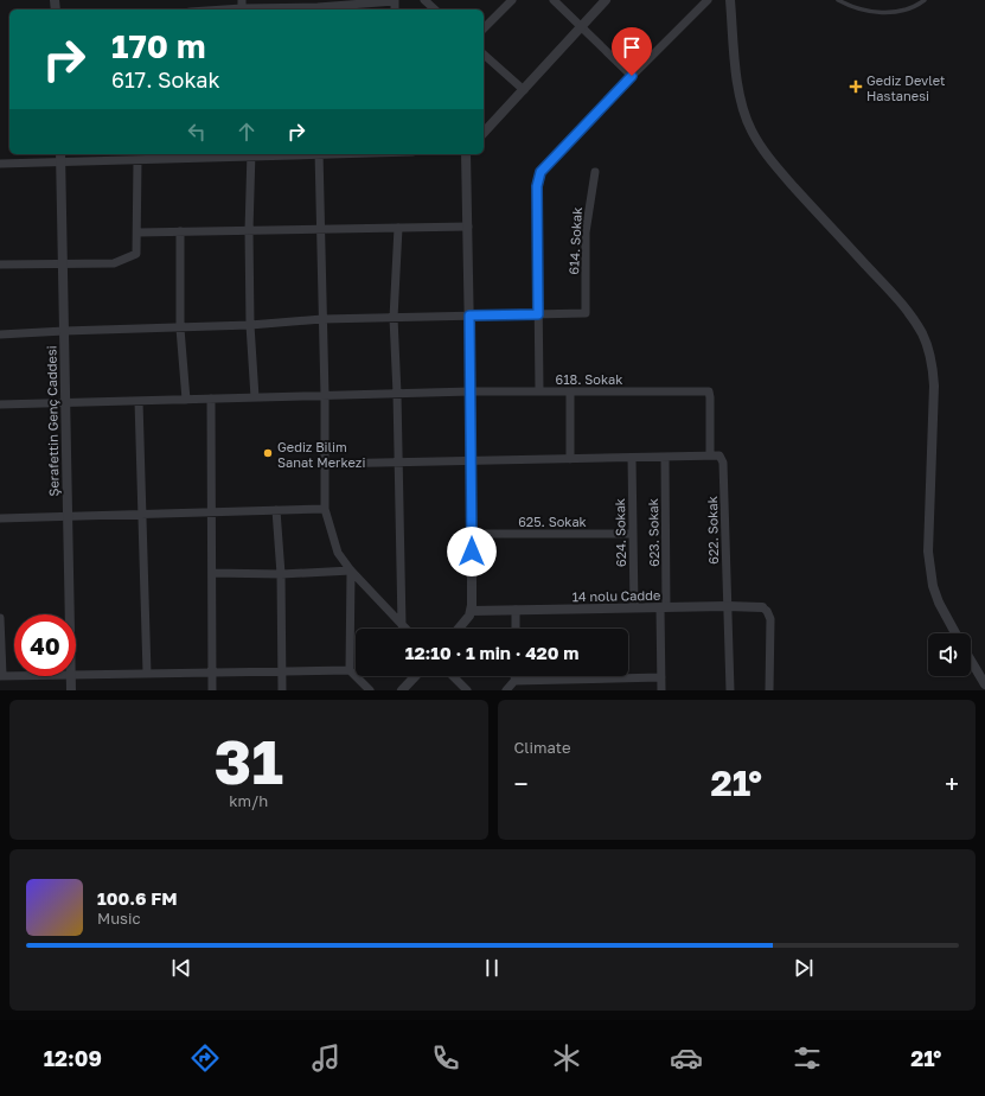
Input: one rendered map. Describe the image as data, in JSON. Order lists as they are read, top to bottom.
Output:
{
  "streets": {
    "street": [
      "614. Sokak",
      "618. Sokak",
      "Şerafettin Genç Caddesi",
      "625. Sokak",
      "622. Sokak",
      "624. Sokak",
      "623. Sokak",
      "14 nolu Cadde"
    ]
  },
  "crossings": [
    ["618. Sokak", "Şerafettin Genç Caddesi"],
    ["618. Sokak", "622. Sokak"],
    ["625. Sokak", "624. Sokak"],
    ["622. Sokak", "14 nolu Cadde"],
    ["624. Sokak", "14 nolu Cadde"],
    ["623. Sokak", "14 nolu Cadde"]
  ],
  "places": {
    "health": ["Gediz Devlet Hastanesi"],
    "other": ["Gediz Bilim Sanat Merkezi"]
  },
  "page": {
    "turn": ["170 m", "617. Sokak"],
    "limit": "40",
    "trip": "12:10 · 1 min · 420 m",
    "tile": [
      ["31", "km/h"],
      "Climate"
    ],
    "heat": ["−", "21°", "+"],
    "song": ["100.6 FM", "Music"],
    "tabs": ["12:09", "21°"]
  }
}
